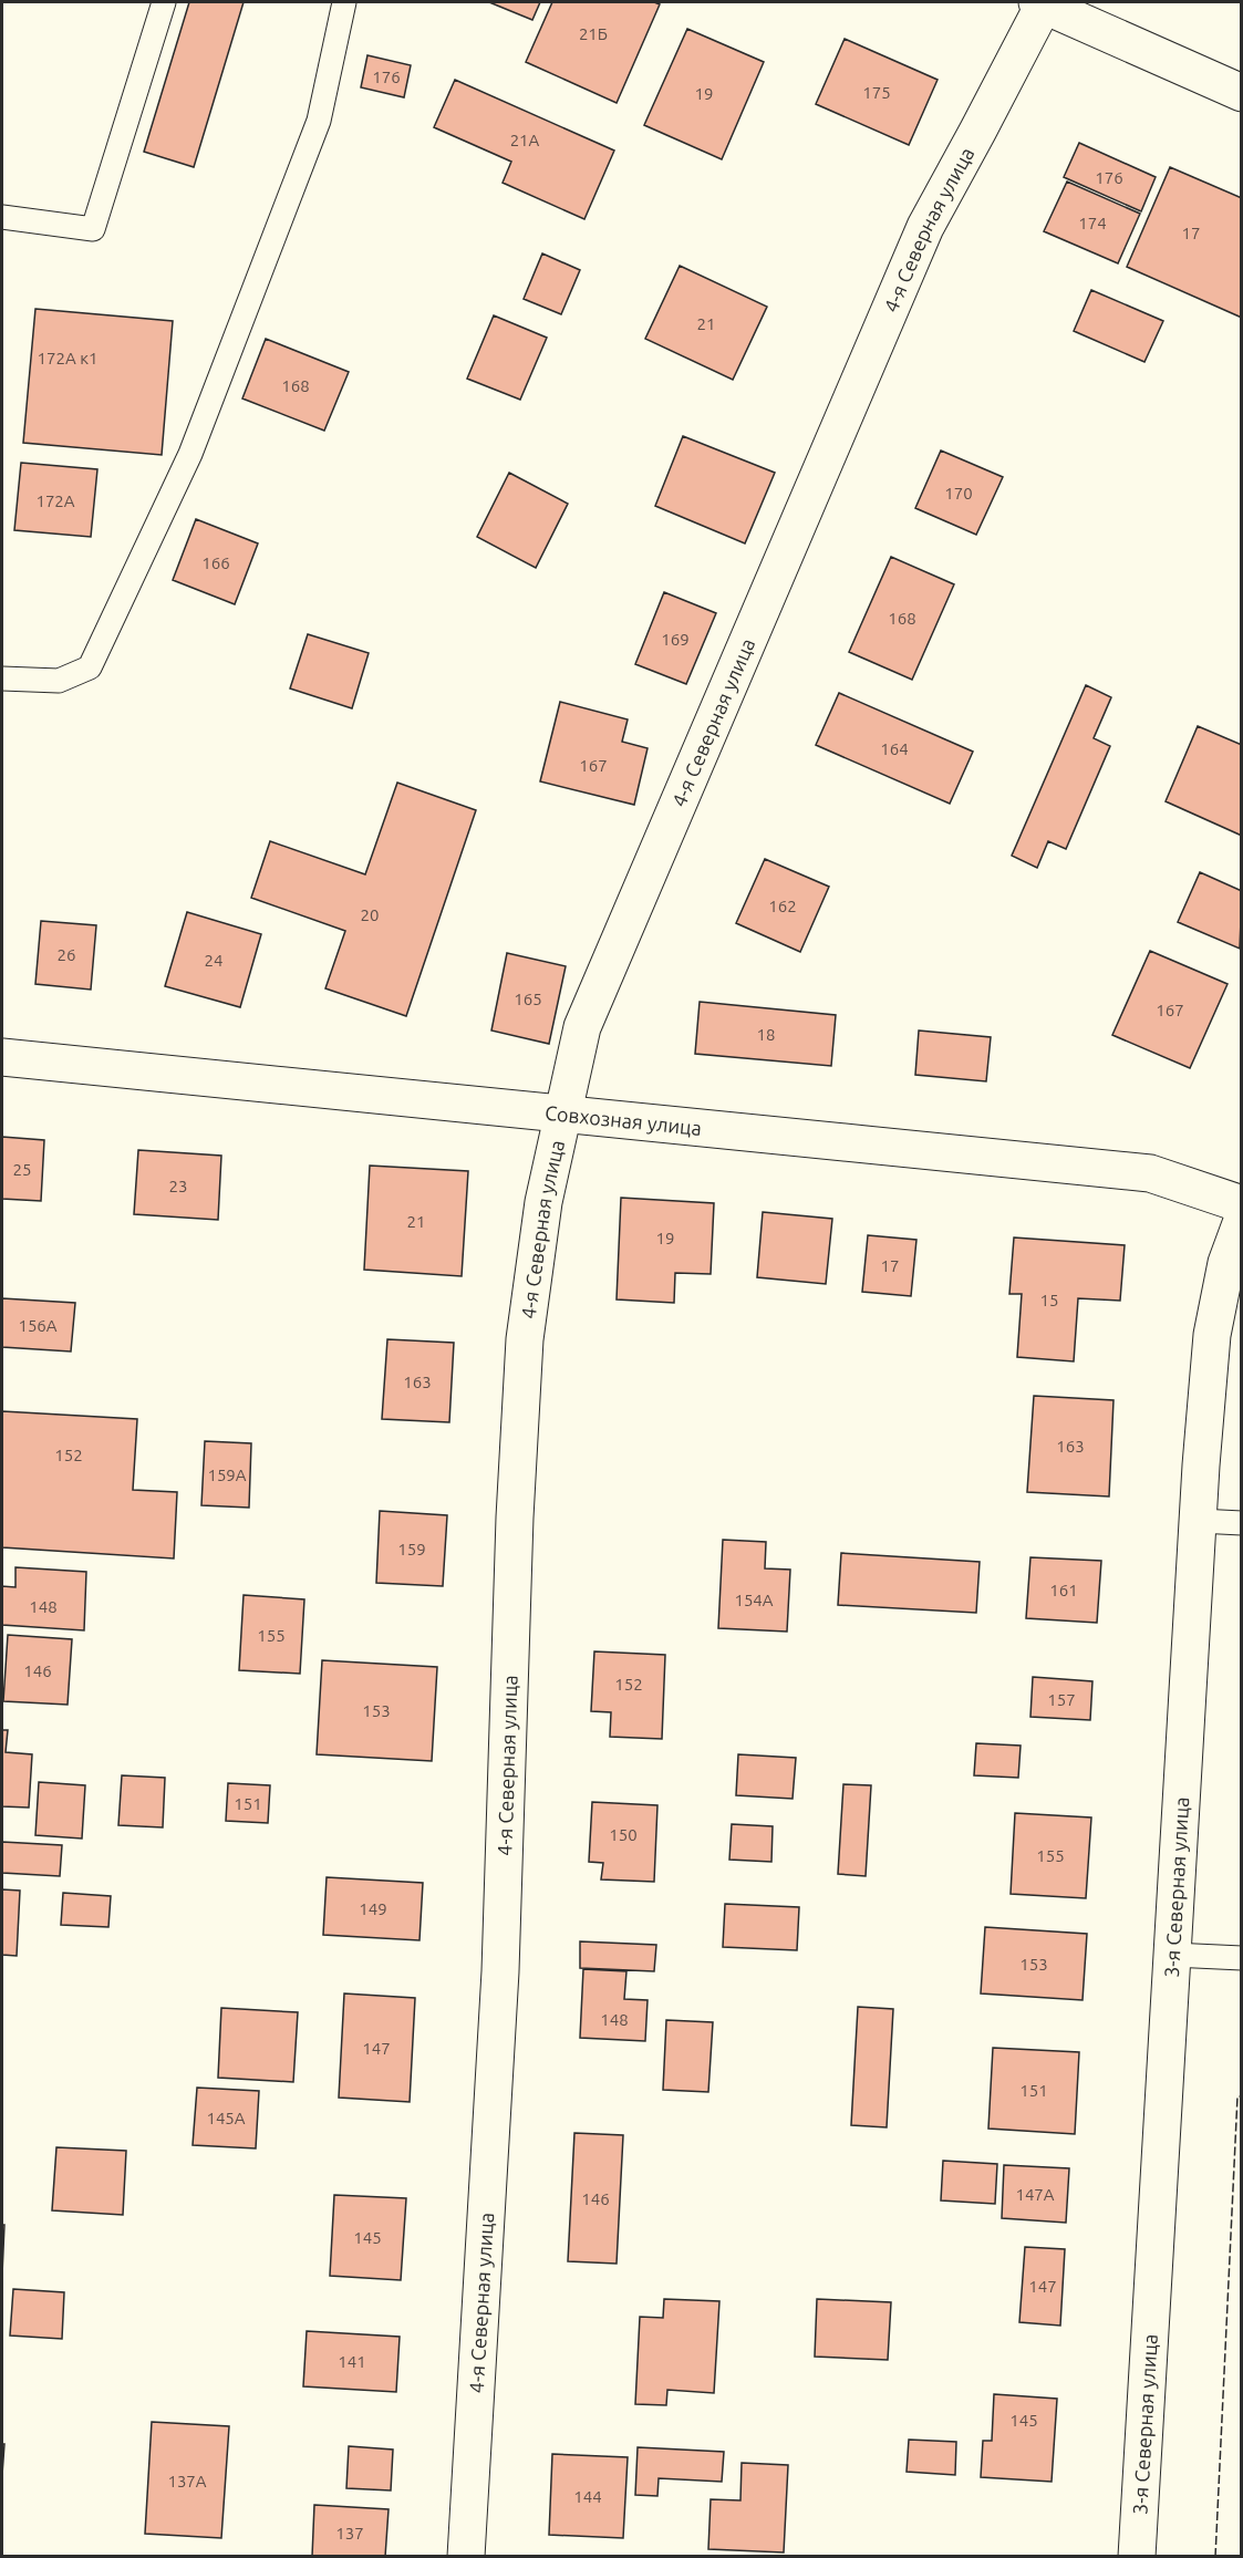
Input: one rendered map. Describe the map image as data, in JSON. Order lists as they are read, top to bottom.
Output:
{
  "streets": {
    "street": ["4-я Северная улица", "Совхозная улица", "3-я Северная улица"]
  },
  "crossings": [
    ["4-я Северная улица", "Совхозная улица"]
  ],
  "house_numbers": [
    "21Б",
    "176",
    "175",
    "19",
    "21А",
    "176",
    "174",
    "17",
    "21",
    "172А к1",
    "168",
    "170",
    "172А",
    "166",
    "168",
    "169",
    "164",
    "167",
    "162",
    "20",
    "26",
    "24",
    "165",
    "167",
    "18",
    "25",
    "23",
    "21",
    "19",
    "17",
    "15",
    "156А",
    "163",
    "163",
    "152",
    "159А",
    "159",
    "161",
    "154А",
    "148",
    "155",
    "146",
    "152",
    "157",
    "153",
    "151",
    "150",
    "155",
    "149",
    "153",
    "148",
    "147",
    "151",
    "145А",
    "147А",
    "146",
    "145",
    "147",
    "141",
    "145",
    "137А",
    "144",
    "137"
  ]
}
